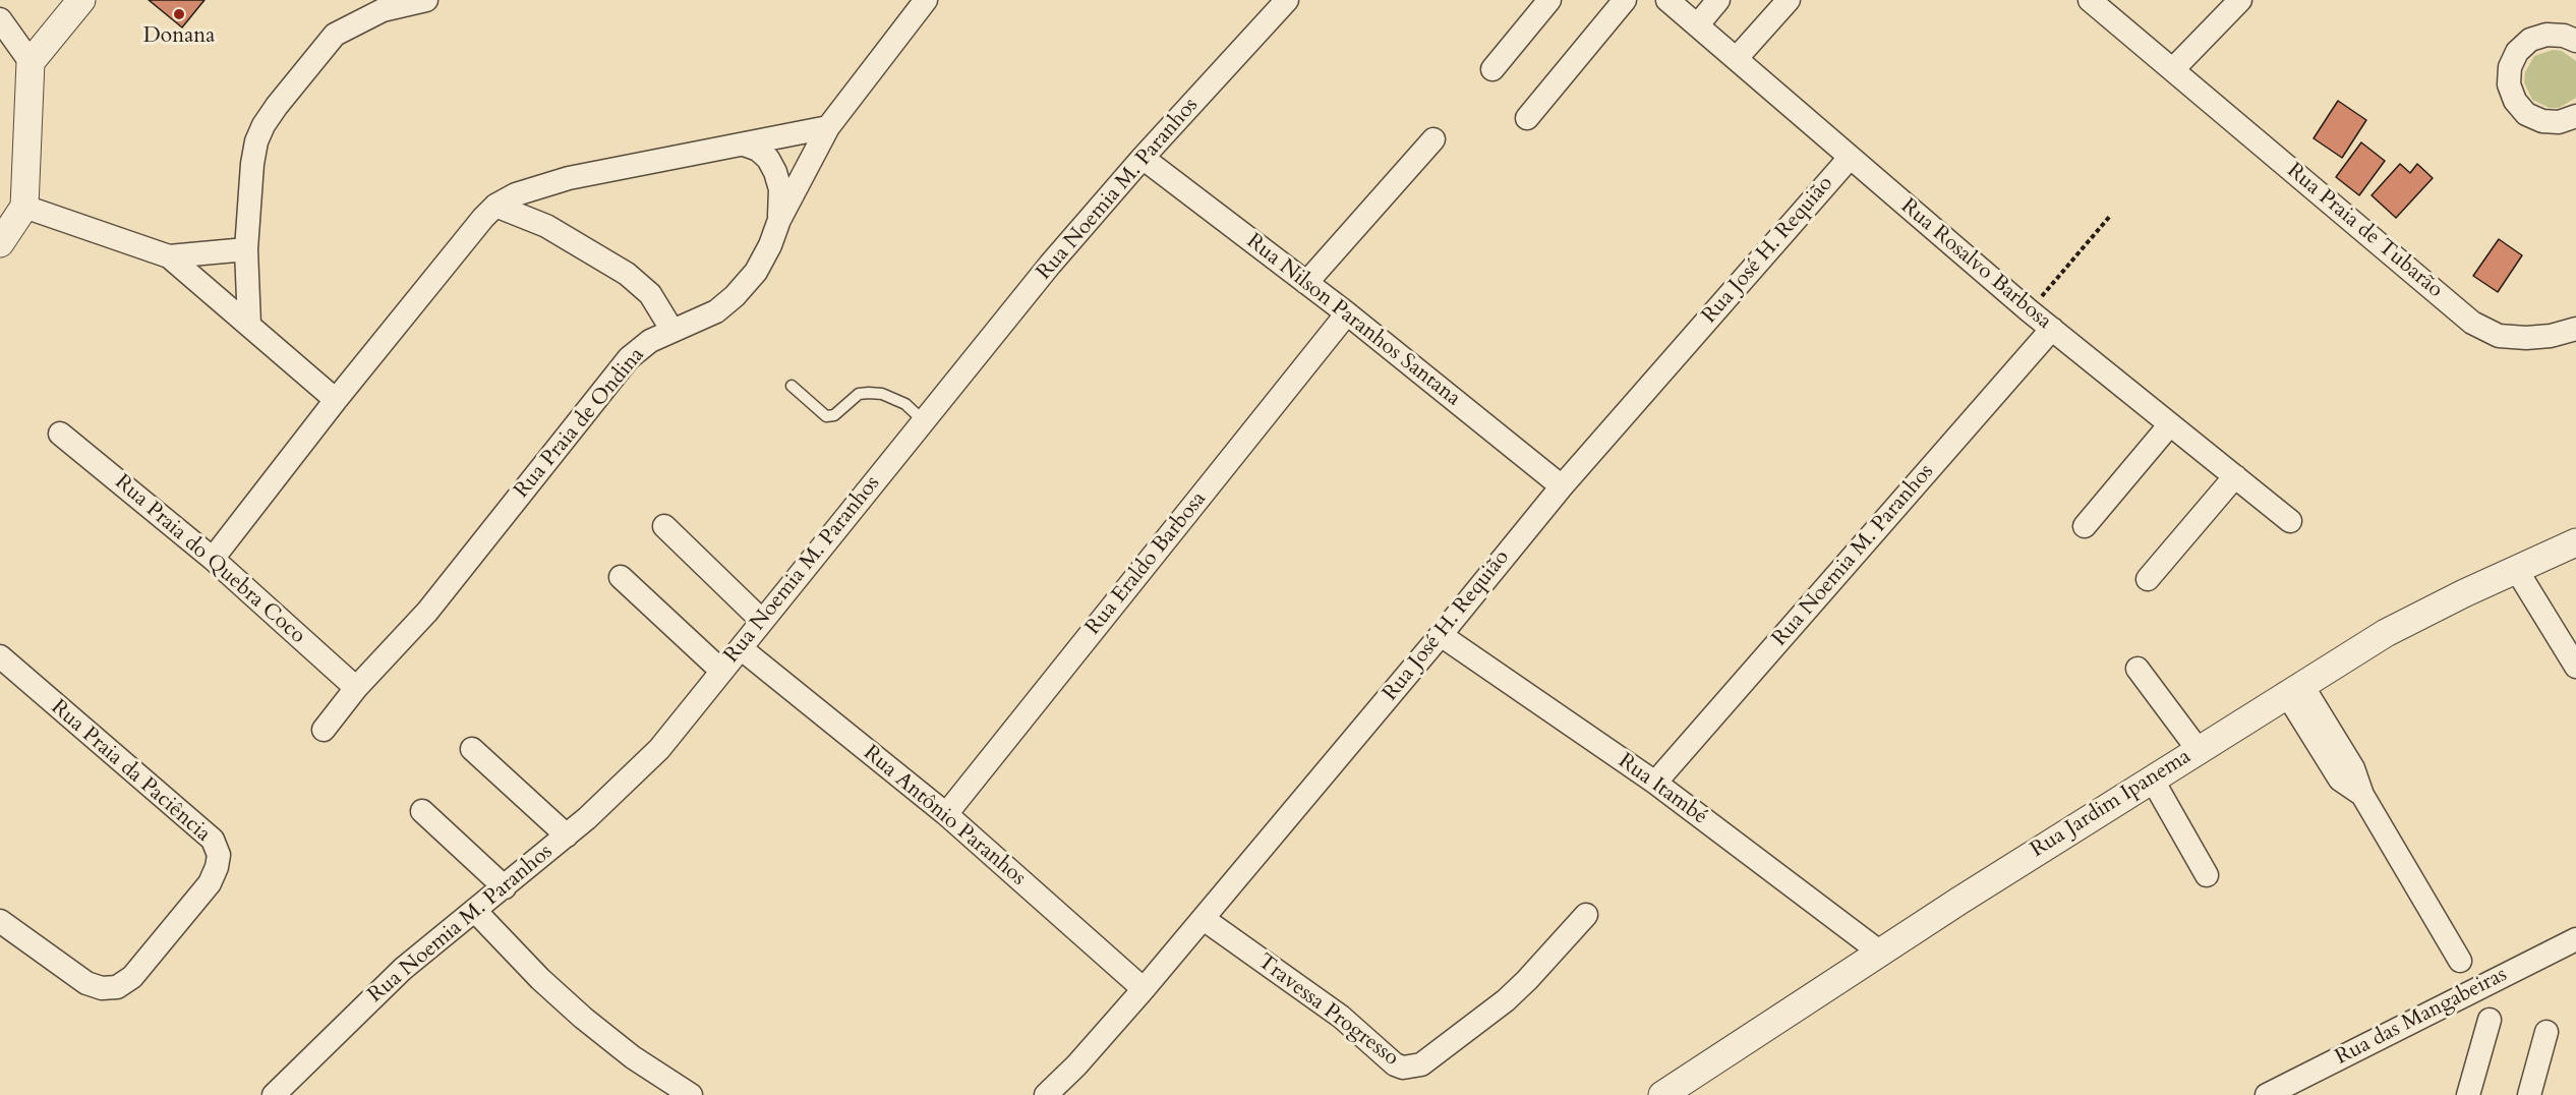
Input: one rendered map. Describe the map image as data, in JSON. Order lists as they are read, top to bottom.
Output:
{
  "streets": {
    "street": [
      "Rua Noemia M. Paranhos",
      "Rua Praia de Tubarão",
      "Rua José H. Requião",
      "Rua Rosalvo Barbosa",
      "Rua Nilson Paranhos Santana",
      "Rua Praia de Ondina",
      "Rua Praia do Quebra Coco",
      "Rua Eraldo Barbosa",
      "Rua Praia da Paciência",
      "Rua Itambé",
      "Rua Jardim Ipanema",
      "Rua Antônio Paranhos",
      "Travessa Progresso",
      "Rua das Mangabeiras"
    ]
  },
  "crossings": [
    ["Rua Noemia M. Paranhos", "Rua Rosalvo Barbosa"],
    ["Rua Noemia M. Paranhos", "Rua Nilson Paranhos Santana"],
    ["Rua Noemia M. Paranhos", "Rua Itambé"],
    ["Rua Noemia M. Paranhos", "Rua Antônio Paranhos"],
    ["Rua José H. Requião", "Rua Rosalvo Barbosa"],
    ["Rua José H. Requião", "Rua Nilson Paranhos Santana"],
    ["Rua José H. Requião", "Rua Itambé"],
    ["Rua José H. Requião", "Rua Antônio Paranhos"],
    ["Rua José H. Requião", "Travessa Progresso"],
    ["Rua Nilson Paranhos Santana", "Rua Eraldo Barbosa"],
    ["Rua Praia de Ondina", "Rua Praia do Quebra Coco"],
    ["Rua Eraldo Barbosa", "Rua Antônio Paranhos"],
    ["Rua Itambé", "Rua Jardim Ipanema"]
  ],
  "places": ["Donana"]
}
